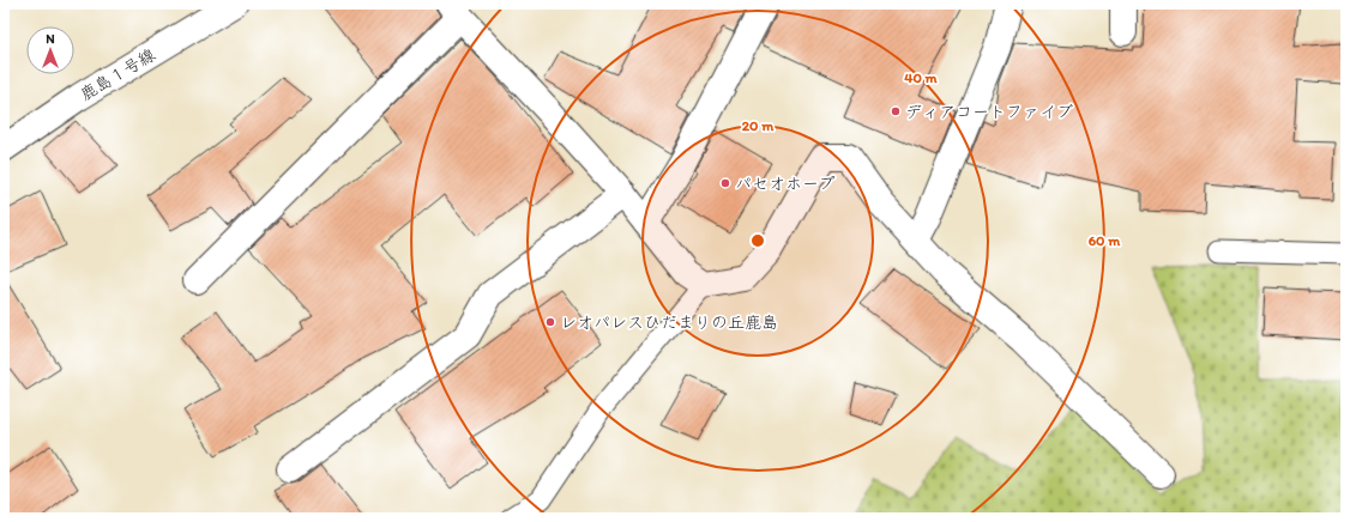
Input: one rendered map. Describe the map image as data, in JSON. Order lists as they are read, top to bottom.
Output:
{
  "streets": {
    "street": ["鹿島１号線"]
  },
  "places": ["ディアコートファイブ", "パセオホープ", "レオパレスひだまりの丘鹿島"],
  "north": "top",
  "rings": ["40 m", "20 m", "60 m"]
}
